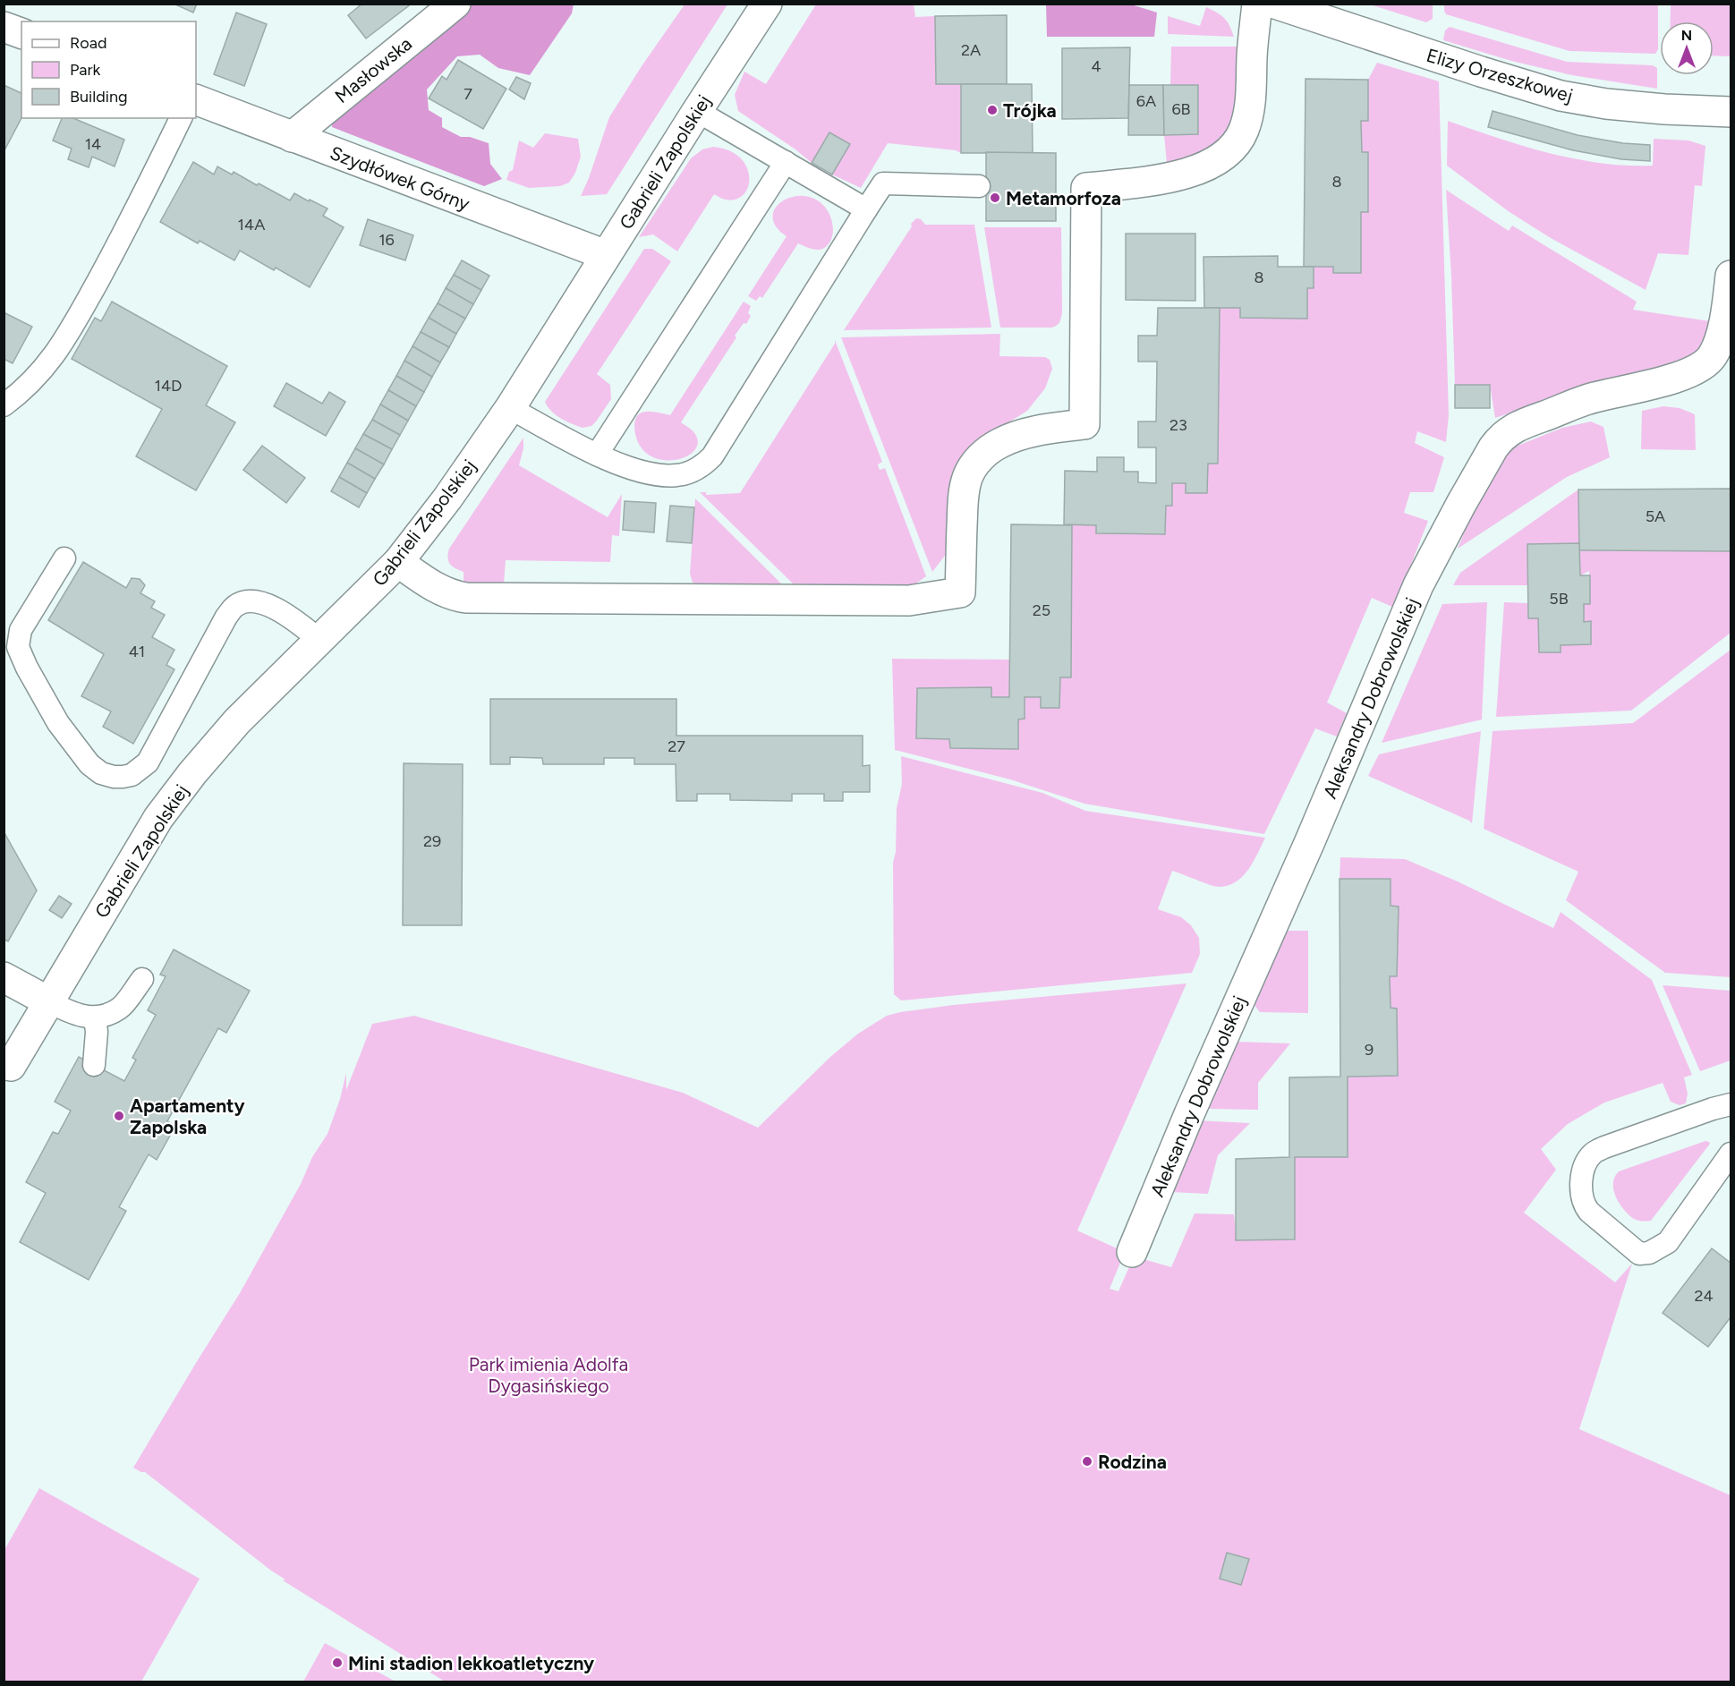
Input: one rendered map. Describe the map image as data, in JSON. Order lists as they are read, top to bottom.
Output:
{
  "streets": {
    "street": [
      "Masłowska",
      "Elizy Orzeszkowej",
      "Gabrieli Zapolskiej",
      "Szydłówek Górny",
      "Aleksandry Dobrowolskiej"
    ]
  },
  "crossings": [
    ["Masłowska", "Szydłówek Górny"],
    ["Gabrieli Zapolskiej", "Szydłówek Górny"]
  ],
  "parks": ["Park imienia Adolfa Dygasińskiego"],
  "places": [
    "Trójka",
    "Metamorfoza",
    "Apartamenty Zapolska",
    "Rodzina",
    "Mini stadion lekkoatletyczny"
  ],
  "house_numbers": [
    "2A",
    "4",
    "7",
    "6A",
    "6B",
    "14",
    "8",
    "14A",
    "16",
    "8",
    "14D",
    "23",
    "5A",
    "5B",
    "25",
    "41",
    "27",
    "29",
    "9",
    "24"
  ],
  "legend": ["Road", "Park", "Building"],
  "north": "top"
}
